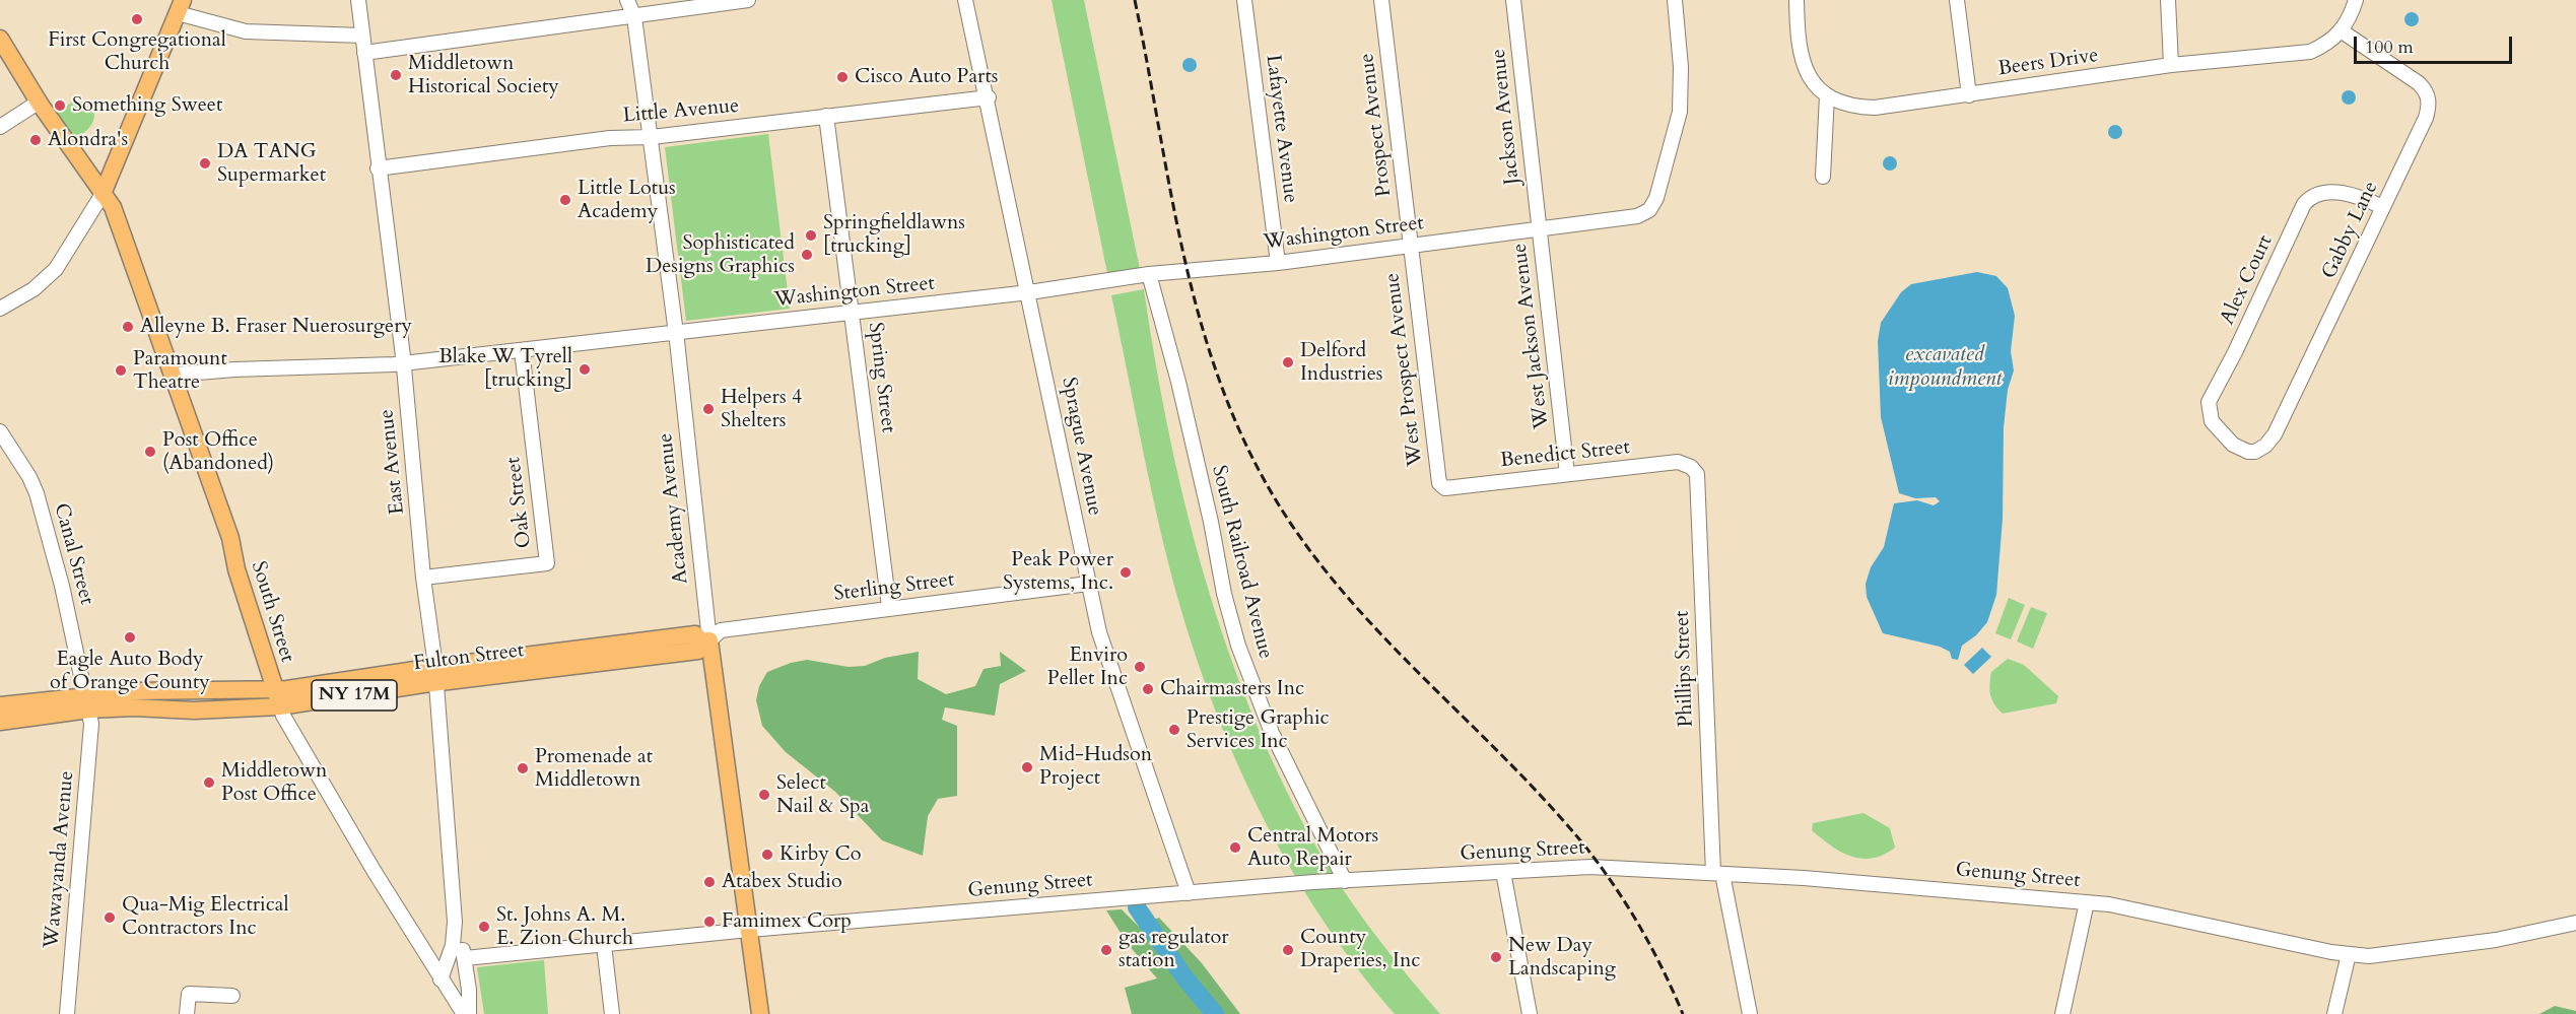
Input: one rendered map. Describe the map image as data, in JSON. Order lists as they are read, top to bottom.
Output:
{
  "streets": {
    "main road": [
      "Academy Avenue",
      "South Street",
      "Fulton Street",
      "NY 17M"
    ],
    "street": [
      "Beers Drive",
      "Little Avenue",
      "Jackson Avenue",
      "Prospect Avenue",
      "Lafayette Avenue",
      "Gabby Lane",
      "Washington Street",
      "Alex Court",
      "West Jackson Avenue",
      "West Prospect Avenue",
      "Spring Street",
      "Sprague Avenue",
      "Benedict Street",
      "East Avenue",
      "Oak Street",
      "Canal Street",
      "South Railroad Avenue",
      "Sterling Street",
      "Phillips Street",
      "Genung Street",
      "Wawayanda Avenue"
    ]
  },
  "crossings": [
    ["Beers Drive", "Gabby Lane"],
    ["Little Avenue", "Spring Street"],
    ["Little Avenue", "Sprague Avenue"],
    ["Little Avenue", "East Avenue"],
    ["Little Avenue", "Academy Avenue"],
    ["Jackson Avenue", "Washington Street"],
    ["Jackson Avenue", "West Jackson Avenue"],
    ["Prospect Avenue", "Washington Street"],
    ["Prospect Avenue", "West Prospect Avenue"],
    ["Lafayette Avenue", "Washington Street"],
    ["Gabby Lane", "Alex Court"],
    ["Washington Street", "West Jackson Avenue"],
    ["Washington Street", "West Prospect Avenue"],
    ["Washington Street", "Spring Street"],
    ["Washington Street", "Sprague Avenue"],
    ["Washington Street", "East Avenue"],
    ["Washington Street", "Oak Street"],
    ["Washington Street", "Academy Avenue"],
    ["Washington Street", "South Railroad Avenue"],
    ["Washington Street", "South Street"],
    ["West Jackson Avenue", "Benedict Street"],
    ["West Prospect Avenue", "Benedict Street"],
    ["Spring Street", "Sterling Street"],
    ["Sprague Avenue", "Sterling Street"],
    ["Sprague Avenue", "Genung Street"],
    ["Benedict Street", "Phillips Street"],
    ["East Avenue", "Oak Street"],
    ["East Avenue", "South Street"],
    ["East Avenue", "Fulton Street"],
    ["East Avenue", "Genung Street"],
    ["Academy Avenue", "Sterling Street"],
    ["Academy Avenue", "Fulton Street"],
    ["Academy Avenue", "Genung Street"],
    ["Canal Street", "Fulton Street"],
    ["Canal Street", "Wawayanda Avenue"],
    ["South Railroad Avenue", "Genung Street"],
    ["Sterling Street", "Fulton Street"],
    ["South Street", "Fulton Street"],
    ["Fulton Street", "Wawayanda Avenue"],
    ["Phillips Street", "Genung Street"]
  ],
  "water": ["excavated impoundment"],
  "places": [
    "First Congregational Church",
    "Middletown Historical Society",
    "Cisco Auto Parts",
    "Something Sweet",
    "Alondra's",
    "DA TANG Supermarket",
    "Little Lotus Academy",
    "Springfieldlawns [trucking]",
    "Sophisticated Designs Graphics",
    "Alleyne B. Fraser Nuerosurgery",
    "Delford Industries",
    "Blake W Tyrell [trucking]",
    "Paramount Theatre",
    "Helpers 4 Shelters",
    "Post Office (Abandoned)",
    "Peak Power Systems, Inc.",
    "Eagle Auto Body of Orange County",
    "Enviro Pellet Inc",
    "Chairmasters Inc",
    "Prestige Graphic Services Inc",
    "Mid-Hudson Project",
    "Promenade at Middletown",
    "Middletown Post Office",
    "Select Nail & Spa",
    "Central Motors Auto Repair",
    "Kirby Co",
    "Atabex Studio",
    "Qua-Mig Electrical Contractors Inc",
    "Famimex Corp",
    "St. Johns A. M. E. Zion Church",
    "gas regulator station",
    "County Draperies, Inc",
    "New Day Landscaping"
  ],
  "scale_bar": "100 m"
}
